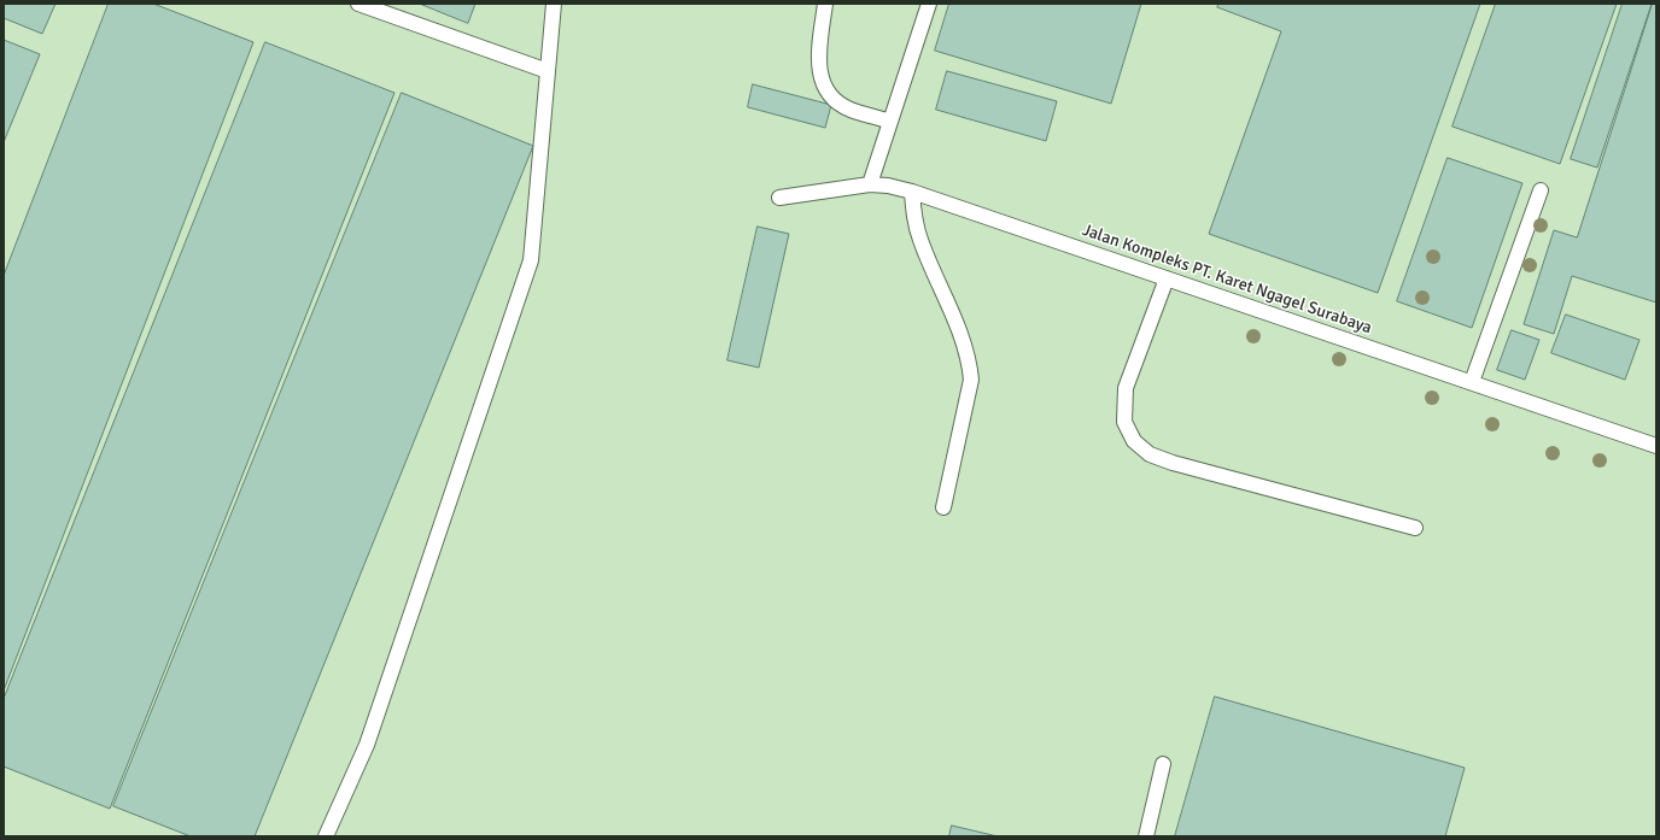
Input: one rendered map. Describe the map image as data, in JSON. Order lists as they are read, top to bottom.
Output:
{
  "streets": {
    "lane": ["Jalan Kompleks PT. Karet Ngagel Surabaya"]
  }
}
